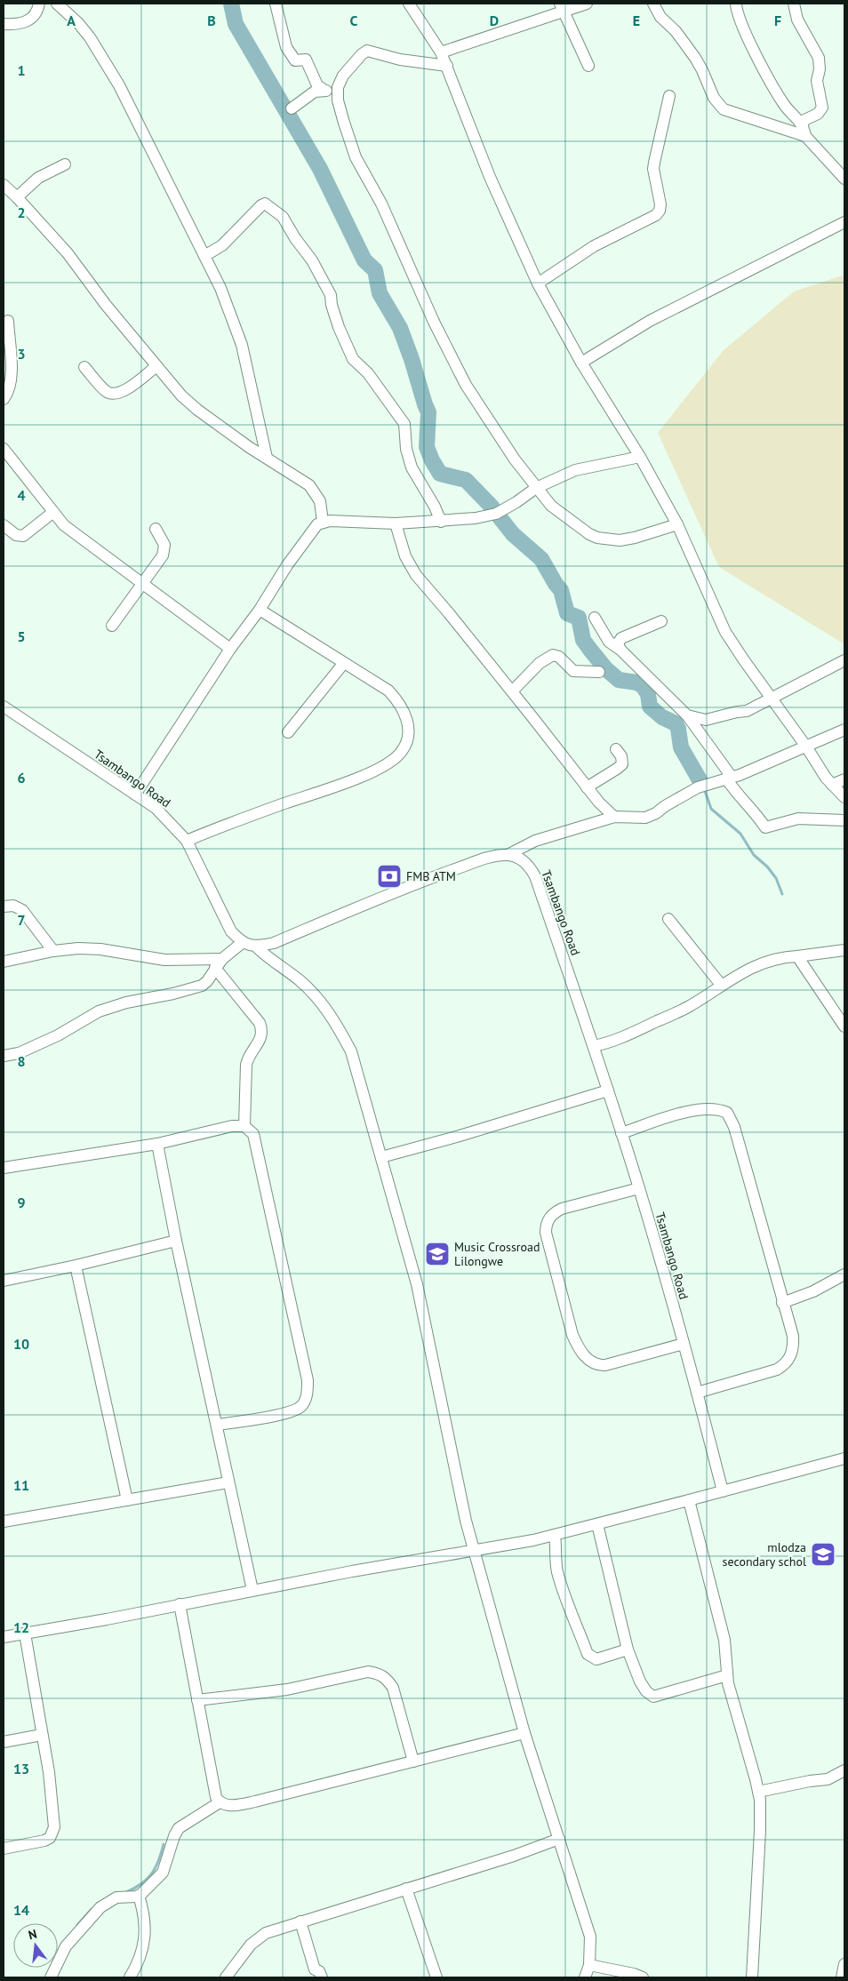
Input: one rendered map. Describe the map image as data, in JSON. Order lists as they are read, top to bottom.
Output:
{
  "streets": {
    "street": ["Tsambango Road"]
  },
  "places": {
    "bank": ["FMB ATM"],
    "school or university": ["Music Crossroad Lilongwe", "mlodza secondary schol"]
  },
  "north": "top",
  "grid": {
    "columns": [
      "A",
      "B",
      "C",
      "D",
      "E",
      "F"
    ],
    "rows": [
      "1",
      "2",
      "3",
      "4",
      "5",
      "6",
      "7",
      "8",
      "9",
      "10",
      "11",
      "12",
      "13",
      "14"
    ]
  }
}
